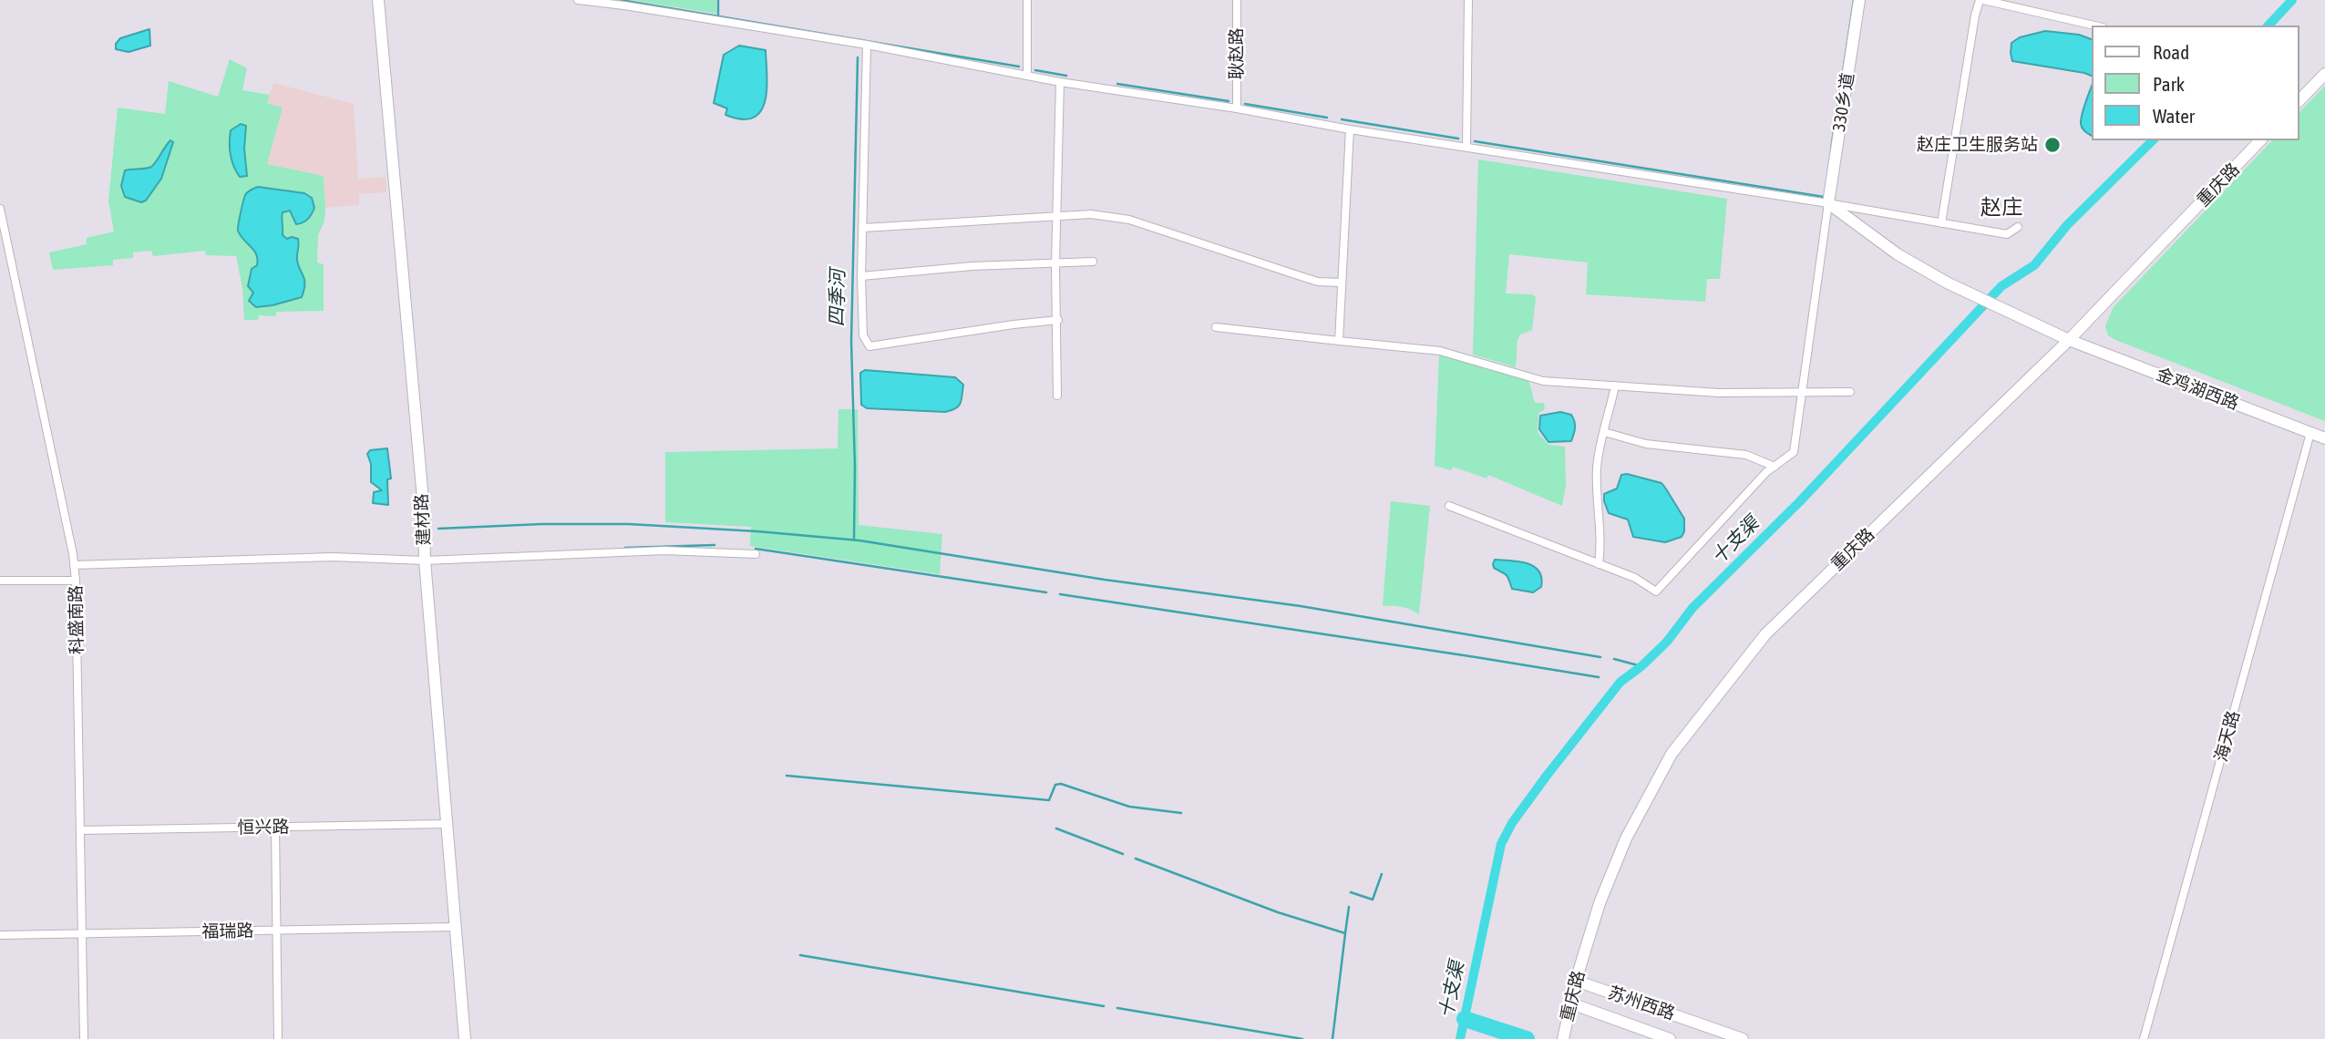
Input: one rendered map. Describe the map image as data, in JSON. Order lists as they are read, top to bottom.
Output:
{
  "streets": {
    "street": [
      "耿赵路",
      "330乡道",
      "重庆路",
      "金鸡湖西路",
      "建材路",
      "科盛南路",
      "海天路",
      "恒兴路",
      "福瑞路",
      "苏州西路"
    ]
  },
  "crossings": [
    ["330乡道", "金鸡湖西路"],
    ["重庆路", "金鸡湖西路"],
    ["重庆路", "苏州西路"],
    ["金鸡湖西路", "海天路"],
    ["建材路", "恒兴路"],
    ["建材路", "福瑞路"],
    ["科盛南路", "恒兴路"],
    ["科盛南路", "福瑞路"]
  ],
  "districts": ["赵庄"],
  "water": ["四季河", "十支渠"],
  "places": ["赵庄卫生服务站"],
  "legend": ["Road", "Park", "Water"]
}
